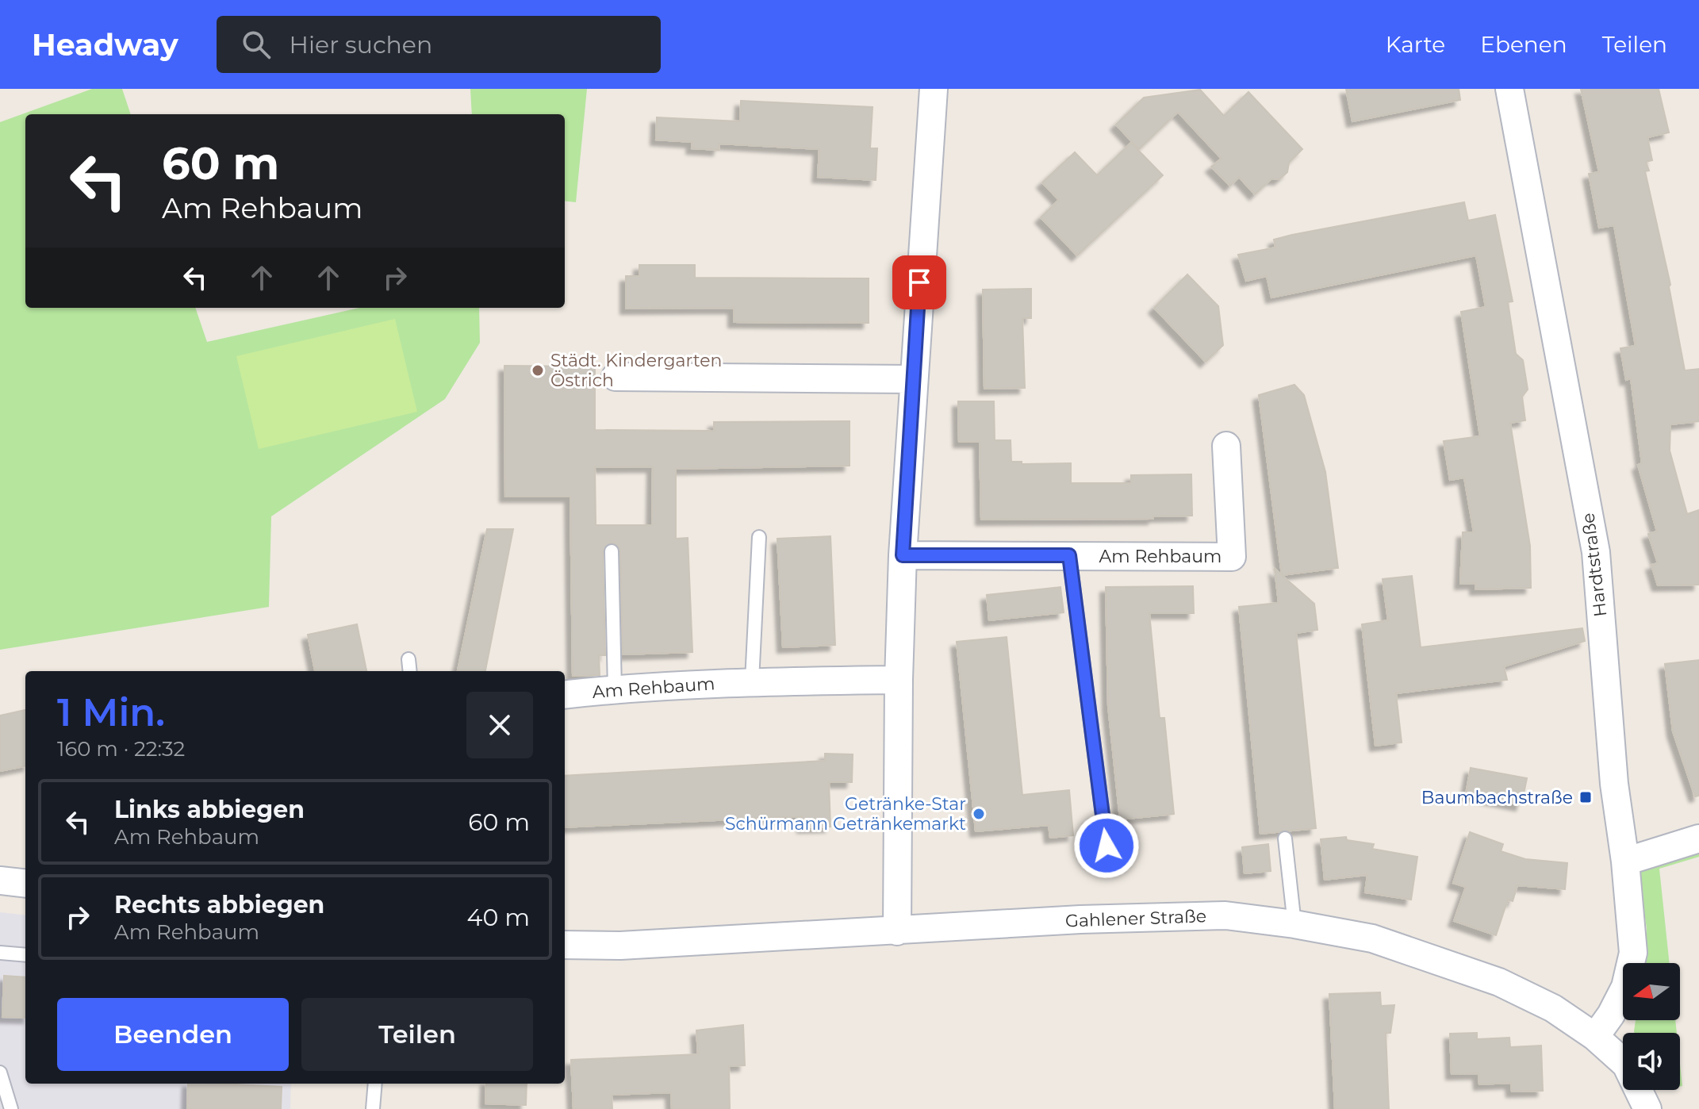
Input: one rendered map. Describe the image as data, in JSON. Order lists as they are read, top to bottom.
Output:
{
  "streets": {
    "street": ["Am Rehbaum", "Hardtstraße", "Gahlener Straße"]
  },
  "crossings": [
    ["Hardtstraße", "Gahlener Straße"]
  ],
  "places": {
    "other": ["Städt. Kindergarten Östrich", "Getränke-Star Schürmann Getränkemarkt"],
    "transit": ["Baumbachstraße"]
  },
  "north": "left",
  "page": {
    "header": "Headway",
    "search": "Hier suchen",
    "nav": ["Karte", "Ebenen", "Teilen"],
    "turn": ["60 m", "Am Rehbaum"],
    "heading": ["1 Min.", "160 m · 22:32"],
    "list": [
      {
        "name": "Links abbiegen",
        "note": "Am Rehbaum",
        "value": "60 m"
      },
      {
        "name": "Rechts abbiegen",
        "note": "Am Rehbaum",
        "value": "40 m"
      }
    ],
    "buttons": ["Beenden", "Teilen"]
  }
}
